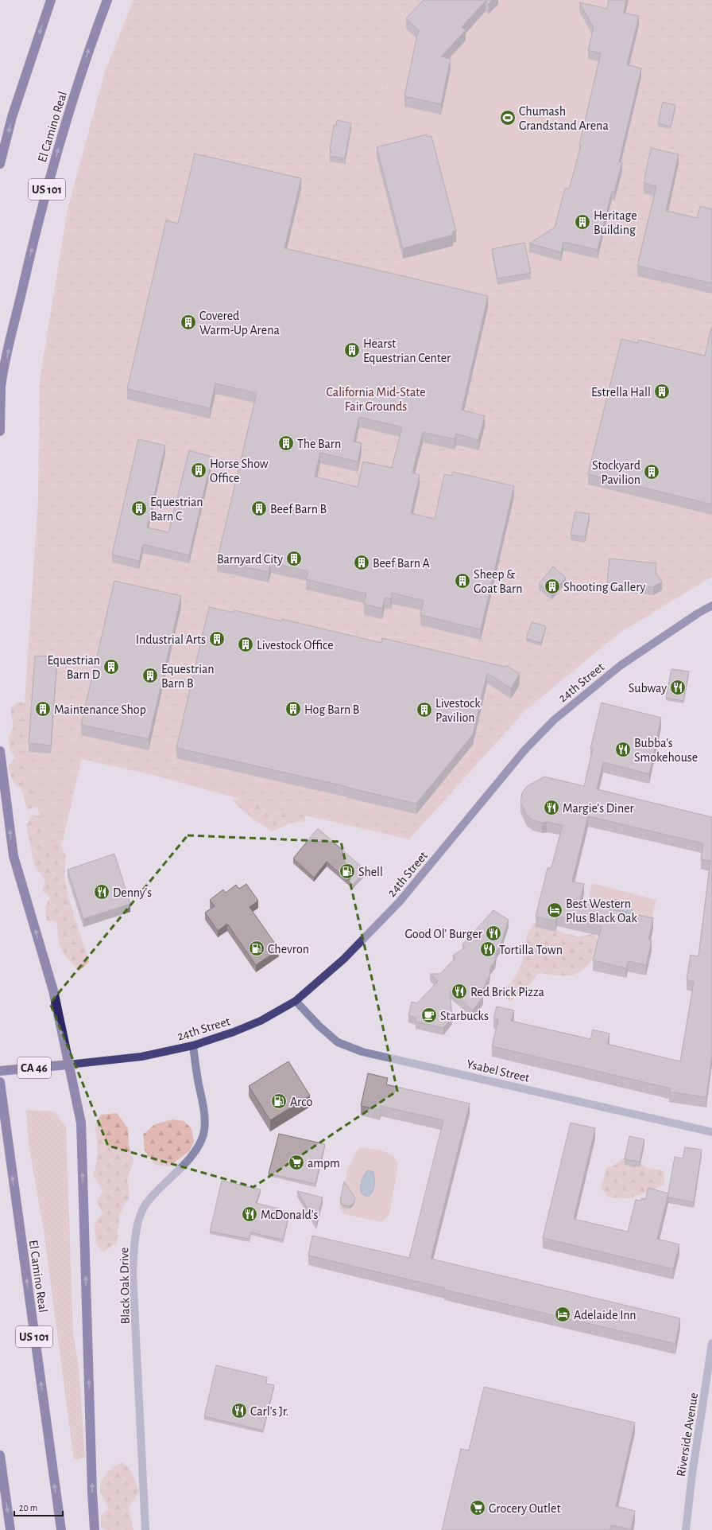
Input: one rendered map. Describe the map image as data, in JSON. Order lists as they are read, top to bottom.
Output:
{
  "streets": {
    "highway": ["El Camino Real", "US 101", "CA 46"],
    "main road": ["24th Street"],
    "street": ["Ysabel Street", "Black Oak Drive", "Riverside Avenue"]
  },
  "crossings": [
    ["24th Street", "CA 46"],
    ["24th Street", "Ysabel Street"],
    ["24th Street", "Black Oak Drive"]
  ],
  "parks": ["California Mid-State Fair Grounds"],
  "places": {
    "sports": ["Chumash Grandstand Arena"],
    "building": [
      "Heritage Building",
      "Covered Warm-Up Arena",
      "Hearst Equestrian Center",
      "Estrella Hall",
      "The Barn",
      "Horse Show Office",
      "Stockyard Pavilion",
      "Equestrian Barn C",
      "Beef Barn B",
      "Barnyard City",
      "Beef Barn A",
      "Sheep & Goat Barn",
      "Shooting Gallery",
      "Industrial Arts",
      "Livestock Office",
      "Equestrian Barn D",
      "Equestrian Barn B",
      "Maintenance Shop",
      "Hog Barn B",
      "Livestock Pavilion"
    ],
    "restaurant": [
      "Subway",
      "Bubba's Smokehouse",
      "Margie's Diner",
      "Denny's",
      "Good Ol' Burger",
      "Tortilla Town",
      "Red Brick Pizza",
      "McDonald's",
      "Carl's Jr."
    ],
    "fuel station": ["Shell", "Chevron", "Arco"],
    "hotel": ["Best Western Plus Black Oak", "Adelaide Inn"],
    "cafe": ["Starbucks"],
    "supermarket": ["ampm", "Grocery Outlet"]
  },
  "scale_bar": "20 m"
}
